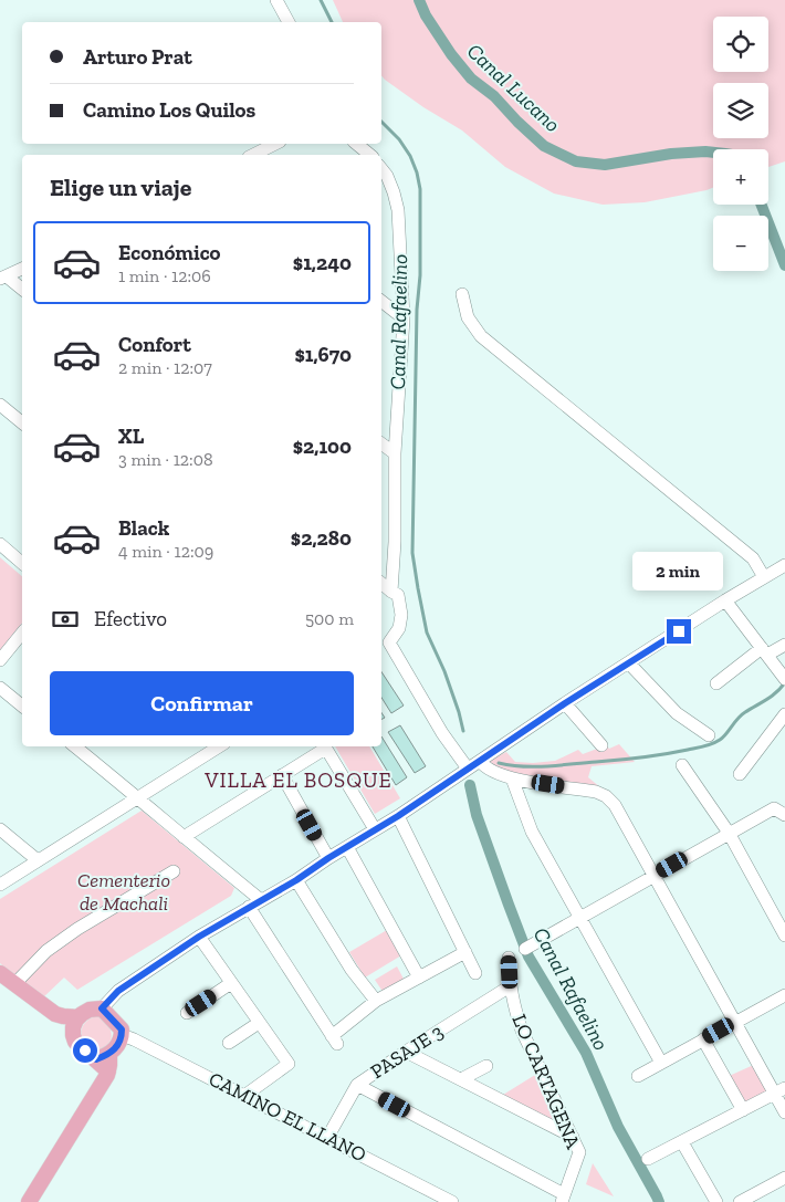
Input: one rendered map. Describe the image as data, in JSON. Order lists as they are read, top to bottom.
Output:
{
  "streets": {
    "street": ["PASAJE 3", "LO CARTAGENA", "CAMINO EL LLANO"]
  },
  "crossings": [
    ["PASAJE 3", "LO CARTAGENA"],
    ["PASAJE 3", "CAMINO EL LLANO"]
  ],
  "districts": ["VILLA EL BOSQUE"],
  "water": ["Canal Lucano", "Canal Rafaelino"],
  "parks": ["Cementerio de Machali"],
  "page": {
    "map_buttons": ["+", "−"],
    "banner": ["Arturo Prat", "Camino Los Quilos"],
    "heading": "Elige un viaje",
    "list": [
      {
        "name": "Económico",
        "note": "1 min · 12:06",
        "value": "$1,240"
      },
      {
        "name": "Confort",
        "note": "2 min · 12:07",
        "value": "$1,670"
      },
      {
        "name": "XL",
        "note": "3 min · 12:08",
        "value": "$2,100"
      },
      {
        "name": "Black",
        "note": "4 min · 12:09",
        "value": "$2,280"
      }
    ],
    "bubble": "2 min",
    "pay": ["Efectivo", "500 m"],
    "buttons": "Confirmar"
  }
}
